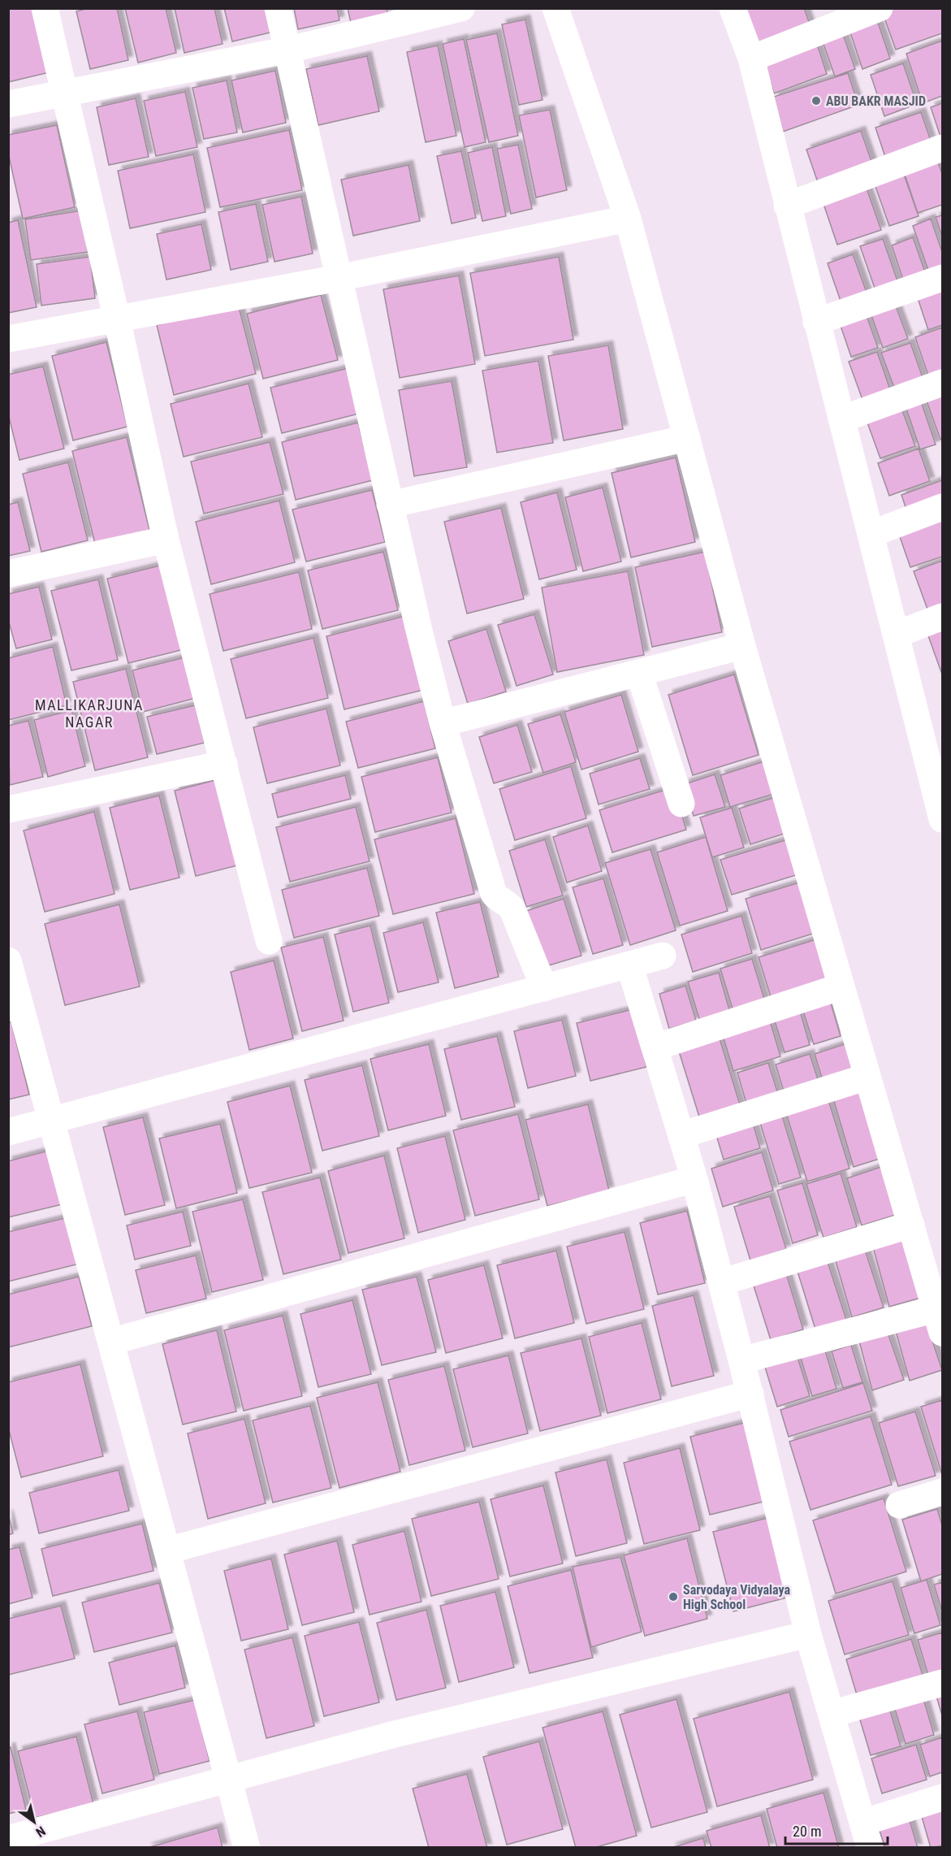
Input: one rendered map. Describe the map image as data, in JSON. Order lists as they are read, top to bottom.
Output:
{
  "districts": ["MALLIKARJUNA NAGAR"],
  "places": ["ABU BAKR MASJID", "Sarvodaya Vidyalaya High School"],
  "scale_bar": "20 m",
  "north": "bottom right"
}
